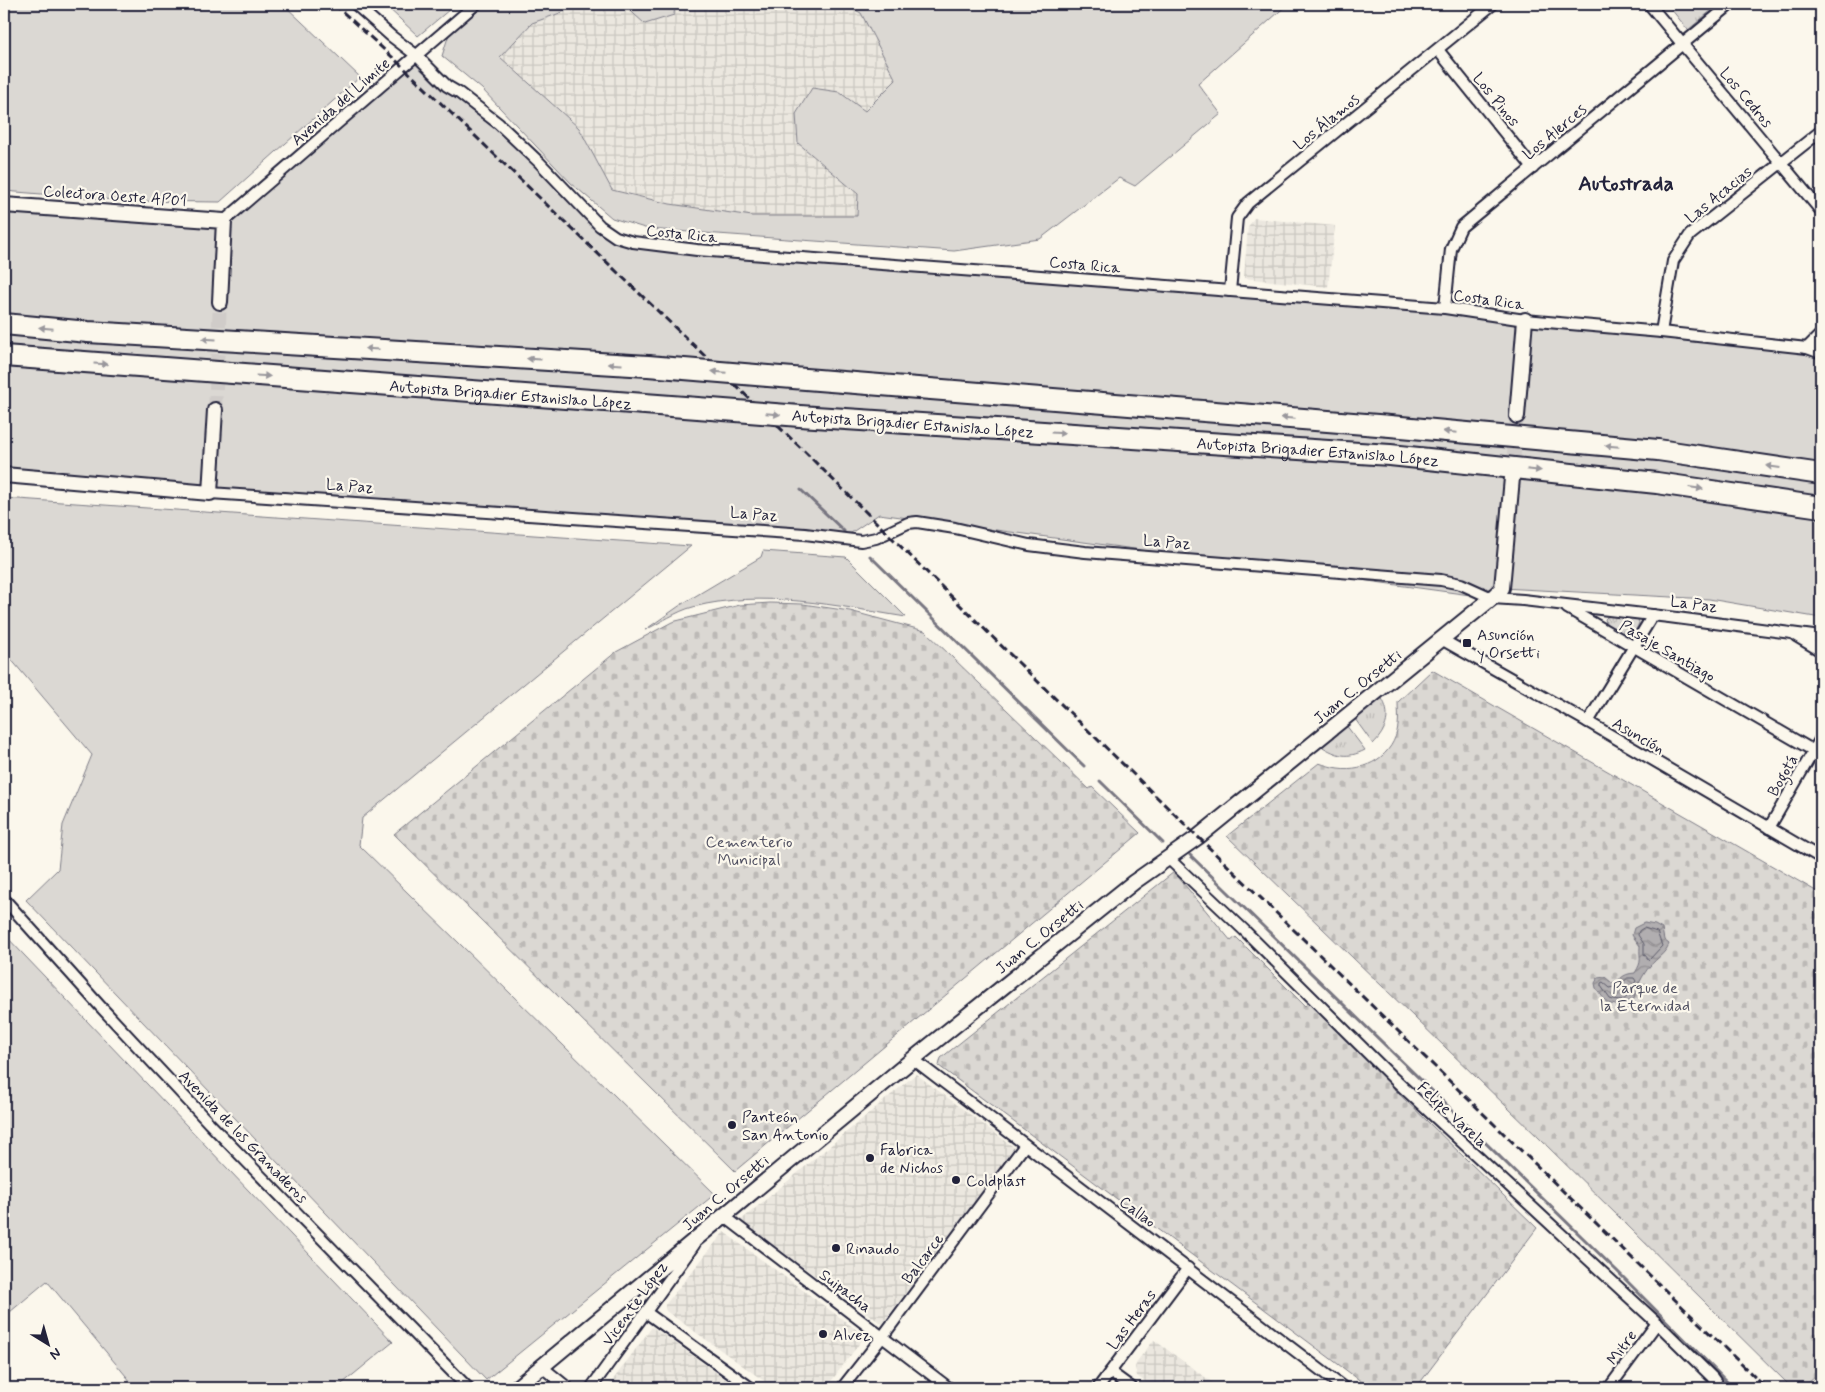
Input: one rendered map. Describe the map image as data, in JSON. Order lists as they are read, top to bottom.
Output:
{
  "streets": {
    "highway": ["Autopista Brigadier Estanislao López"],
    "street": [
      "Los Cedros",
      "Los Pinos",
      "Avenida del Límite",
      "Los Álamos",
      "Los Alerces",
      "Las Acacias",
      "Colectora Oeste AP01",
      "Costa Rica",
      "La Paz",
      "Pasaje Santiago",
      "Juan C. Orsetti",
      "Asunción",
      "Bogotá",
      "Felipe Varela",
      "Avenida de los Granaderos",
      "Callao",
      "Balcarce",
      "Suipacha",
      "Vicente López",
      "Las Heras",
      "Mitre"
    ]
  },
  "crossings": [
    ["Los Cedros", "Los Alerces"],
    ["Los Cedros", "Las Acacias"],
    ["Los Pinos", "Los Álamos"],
    ["Los Pinos", "Los Alerces"],
    ["Avenida del Límite", "Colectora Oeste AP01"],
    ["Avenida del Límite", "Costa Rica"],
    ["Los Álamos", "Costa Rica"],
    ["Los Alerces", "Costa Rica"],
    ["Las Acacias", "Costa Rica"],
    ["La Paz", "Pasaje Santiago"],
    ["La Paz", "Juan C. Orsetti"],
    ["Pasaje Santiago", "Juan C. Orsetti"],
    ["Pasaje Santiago", "Bogotá"],
    ["Juan C. Orsetti", "Asunción"],
    ["Juan C. Orsetti", "Felipe Varela"],
    ["Juan C. Orsetti", "Callao"],
    ["Juan C. Orsetti", "Suipacha"],
    ["Juan C. Orsetti", "Vicente López"],
    ["Asunción", "Bogotá"],
    ["Felipe Varela", "Mitre"],
    ["Callao", "Balcarce"],
    ["Callao", "Las Heras"],
    ["Balcarce", "Suipacha"]
  ],
  "districts": ["Autostrada"],
  "parks": ["Cementerio Municipal", "Parque de la Eternidad"],
  "places": {
    "transit": ["Asunción y Orsetti"],
    "other": [
      "Panteón San Antonio",
      "Fabrica de Nichos",
      "Coldplast",
      "Rinaudo",
      "Alvez"
    ]
  },
  "north": "bottom right"
}
